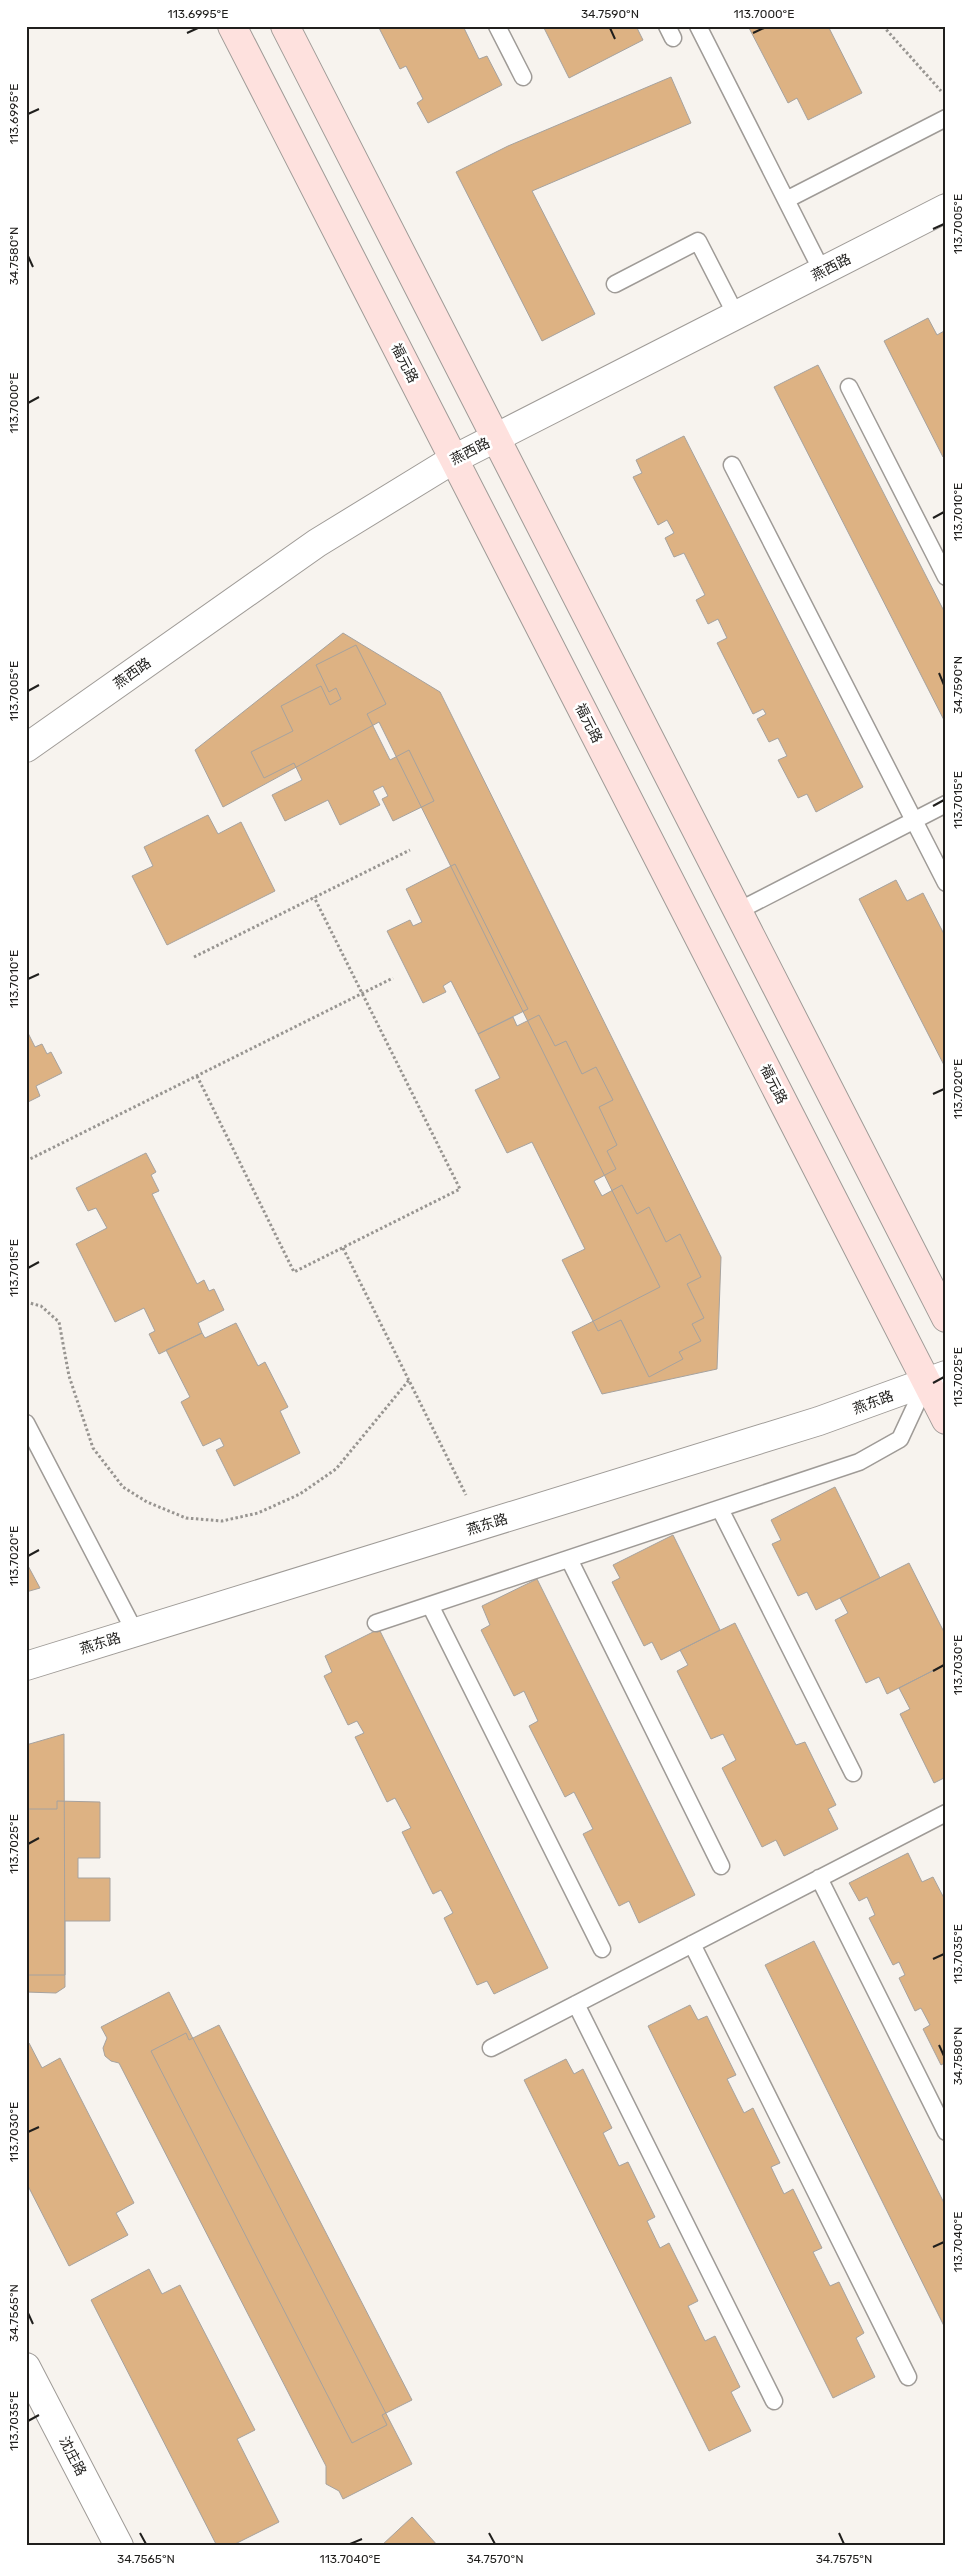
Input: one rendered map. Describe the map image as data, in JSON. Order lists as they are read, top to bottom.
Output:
{
  "streets": {
    "main road": ["福元路"],
    "street": ["燕西路", "燕东路", "沈庄路"]
  },
  "crossings": [
    ["燕西路", "福元路"],
    ["福元路", "燕东路"]
  ],
  "coordinates": [
    "113.6995°E",
    "34.7590°N",
    "113.7000°E",
    "113.7005°E",
    "34.7580°N",
    "113.7010°E",
    "113.7015°E",
    "113.7020°E",
    "113.7025°E",
    "113.7030°E",
    "113.7035°E",
    "113.7040°E",
    "34.7565°N",
    "34.7570°N",
    "34.7575°N"
  ]
}
